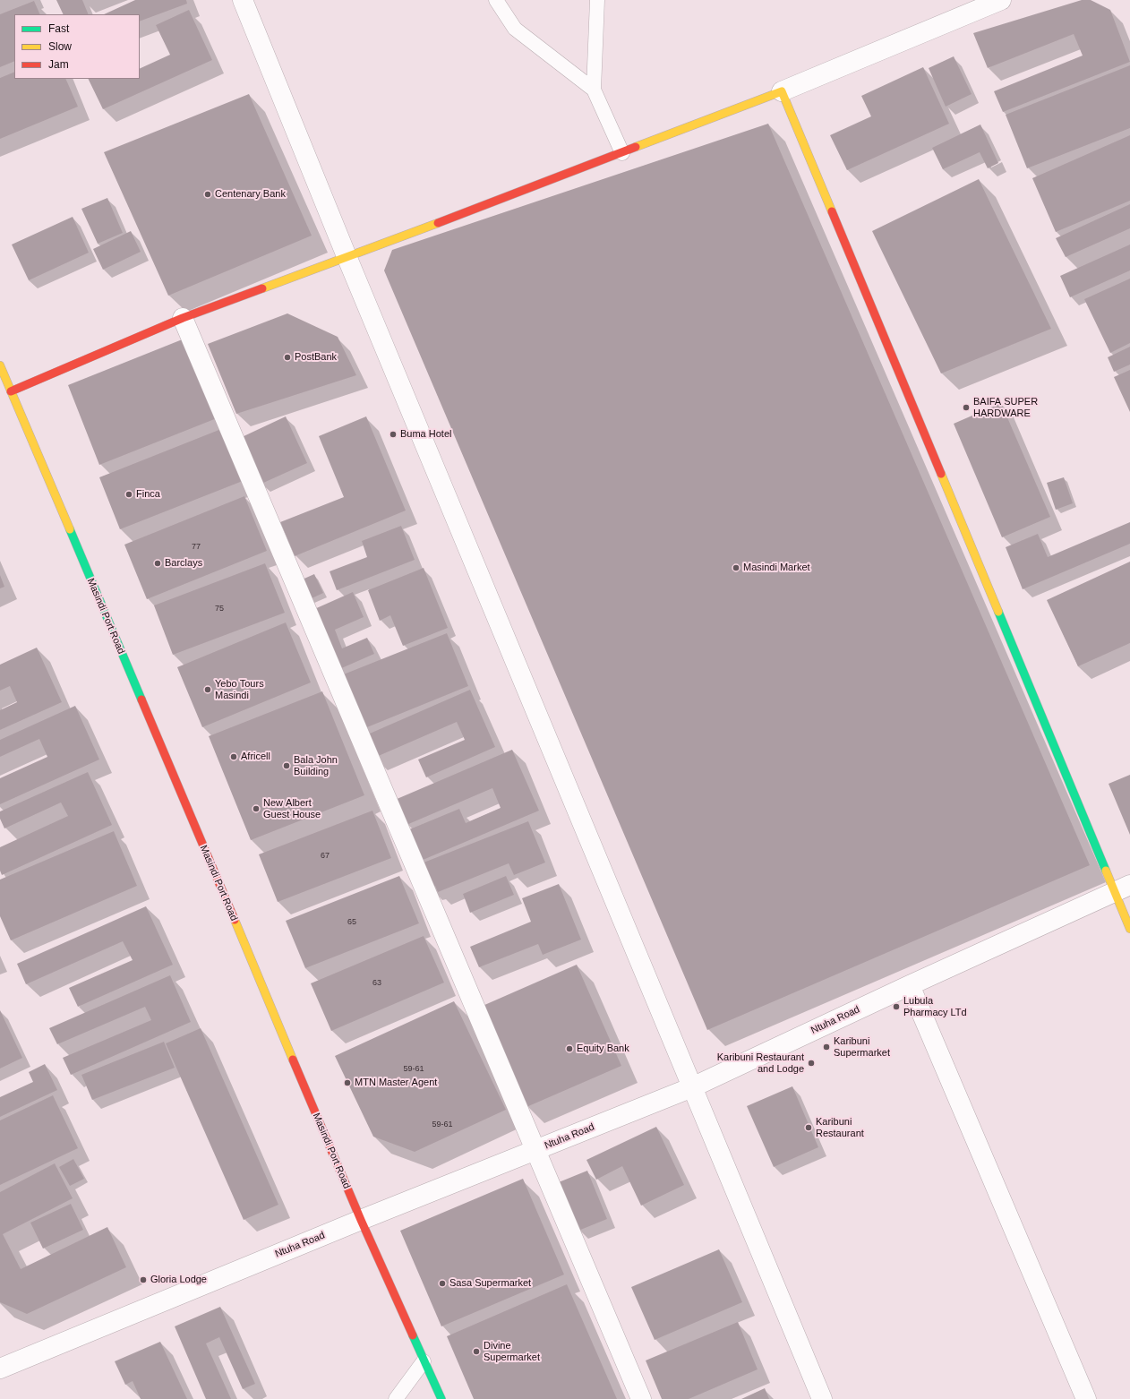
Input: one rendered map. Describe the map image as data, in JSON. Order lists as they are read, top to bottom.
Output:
{
  "streets": {
    "street": ["Masindi Port Road", "Ntuha Road"]
  },
  "crossings": [
    ["Masindi Port Road", "Ntuha Road"]
  ],
  "places": [
    "Centenary Bank",
    "PostBank",
    "BAIFA SUPER HARDWARE",
    "Buma Hotel",
    "Finca",
    "Barclays",
    "Masindi Market",
    "Yebo Tours Masindi",
    "Africell",
    "Bala John Building",
    "New Albert Guest House",
    "Lubula Pharmacy LTd",
    "Karibuni Supermarket",
    "Equity Bank",
    "Karibuni Restaurant and Lodge",
    "MTN Master Agent",
    "Karibuni Restaurant",
    "Gloria Lodge",
    "Sasa Supermarket",
    "Divine Supermarket"
  ],
  "house_numbers": [
    "77",
    "75",
    "67",
    "65",
    "63",
    "59-61",
    "59-61"
  ],
  "legend": ["Fast", "Slow", "Jam"]
}
